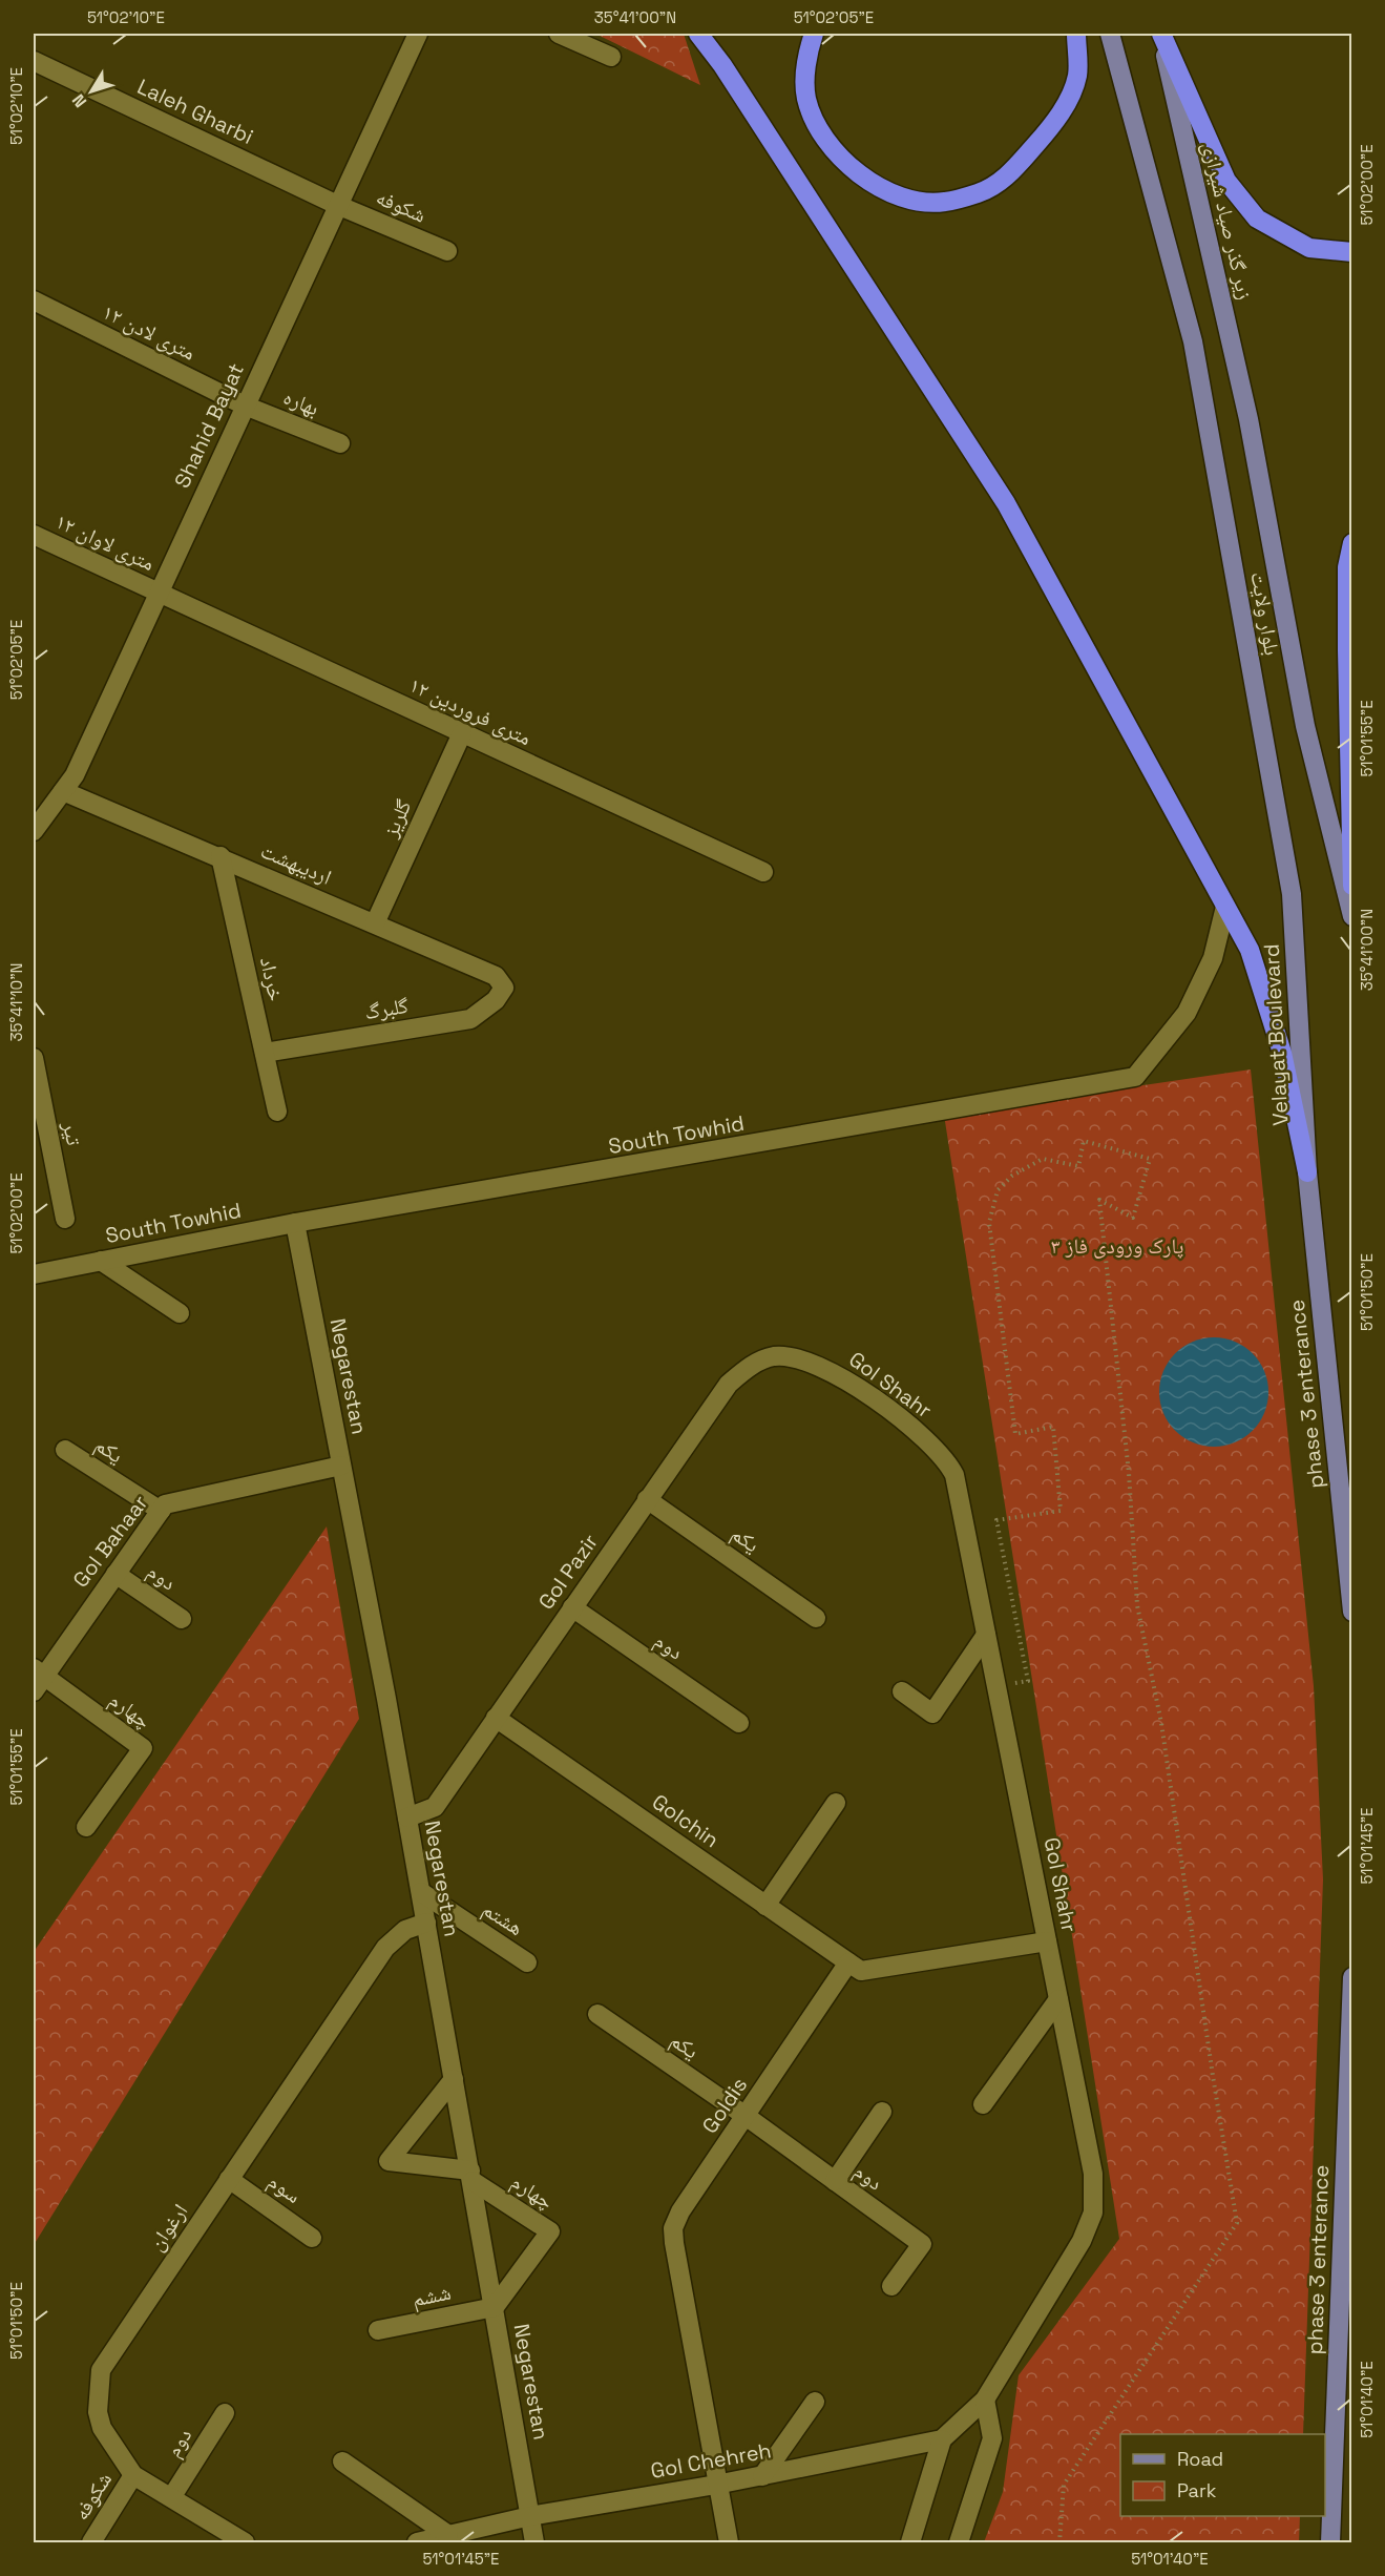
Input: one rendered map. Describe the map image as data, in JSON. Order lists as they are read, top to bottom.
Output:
{
  "streets": {
    "main road": ["زیر گذر صیاد شیرازی", "Velayat Boulevard", "phase 3 enterance"],
    "street": [
      "Laleh Gharbi",
      "شکوفه",
      "۱۲ متری لادن",
      "بهاره",
      "Shahid Bayat",
      "۱۲ متری لاوان",
      "۱۲ متری فروردین",
      "گلریز",
      "اردیبهشت",
      "خرداد",
      "گلبرگ",
      "تیر",
      "South Towhid",
      "Negarestan",
      "Gol Shahr",
      "یکم",
      "Gol Bahaar",
      "Gol Pazir",
      "دوم",
      "چهارم",
      "Golchin",
      "هشتم",
      "Goldis",
      "سوم",
      "ارغوان",
      "ششم",
      "Gol Chehreh"
    ]
  },
  "crossings": [
    ["Laleh Gharbi", "شکوفه"],
    ["Laleh Gharbi", "Shahid Bayat"],
    ["شکوفه", "Shahid Bayat"],
    ["شکوفه", "ارغوان"],
    ["۱۲ متری لادن", "بهاره"],
    ["۱۲ متری لادن", "Shahid Bayat"],
    ["بهاره", "Shahid Bayat"],
    ["Shahid Bayat", "۱۲ متری لاوان"],
    ["Shahid Bayat", "۱۲ متری فروردین"],
    ["Shahid Bayat", "اردیبهشت"],
    ["۱۲ متری لاوان", "۱۲ متری فروردین"],
    ["۱۲ متری فروردین", "گلریز"],
    ["گلریز", "اردیبهشت"],
    ["اردیبهشت", "خرداد"],
    ["اردیبهشت", "گلبرگ"],
    ["خرداد", "گلبرگ"],
    ["Velayat Boulevard", "phase 3 enterance"],
    ["South Towhid", "Negarestan"],
    ["Negarestan", "Gol Bahaar"],
    ["Negarestan", "Gol Pazir"],
    ["Negarestan", "چهارم"],
    ["Negarestan", "هشتم"],
    ["Negarestan", "ارغوان"],
    ["Negarestan", "ششم"],
    ["Negarestan", "Gol Chehreh"],
    ["Gol Shahr", "Gol Pazir"],
    ["Gol Shahr", "Gol Chehreh"],
    ["یکم", "Gol Bahaar"],
    ["یکم", "Gol Pazir"],
    ["یکم", "دوم"],
    ["یکم", "Goldis"],
    ["Gol Bahaar", "دوم"],
    ["Gol Bahaar", "چهارم"],
    ["Gol Pazir", "دوم"],
    ["Gol Pazir", "Golchin"],
    ["دوم", "Goldis"],
    ["دوم", "ارغوان"],
    ["چهارم", "ششم"],
    ["Golchin", "Goldis"],
    ["Goldis", "Gol Chehreh"],
    ["سوم", "ارغوان"]
  ],
  "parks": ["پارک ورودی فاز ۳"],
  "legend": ["Road", "Park"],
  "north": "bottom left",
  "coordinates": [
    "51°02'10\"E",
    "35°41'00\"N",
    "51°02'05\"E",
    "51°02'00\"E",
    "51°01'55\"E",
    "35°41'10\"N",
    "51°01'50\"E",
    "51°01'45\"E",
    "51°01'40\"E"
  ]
}
